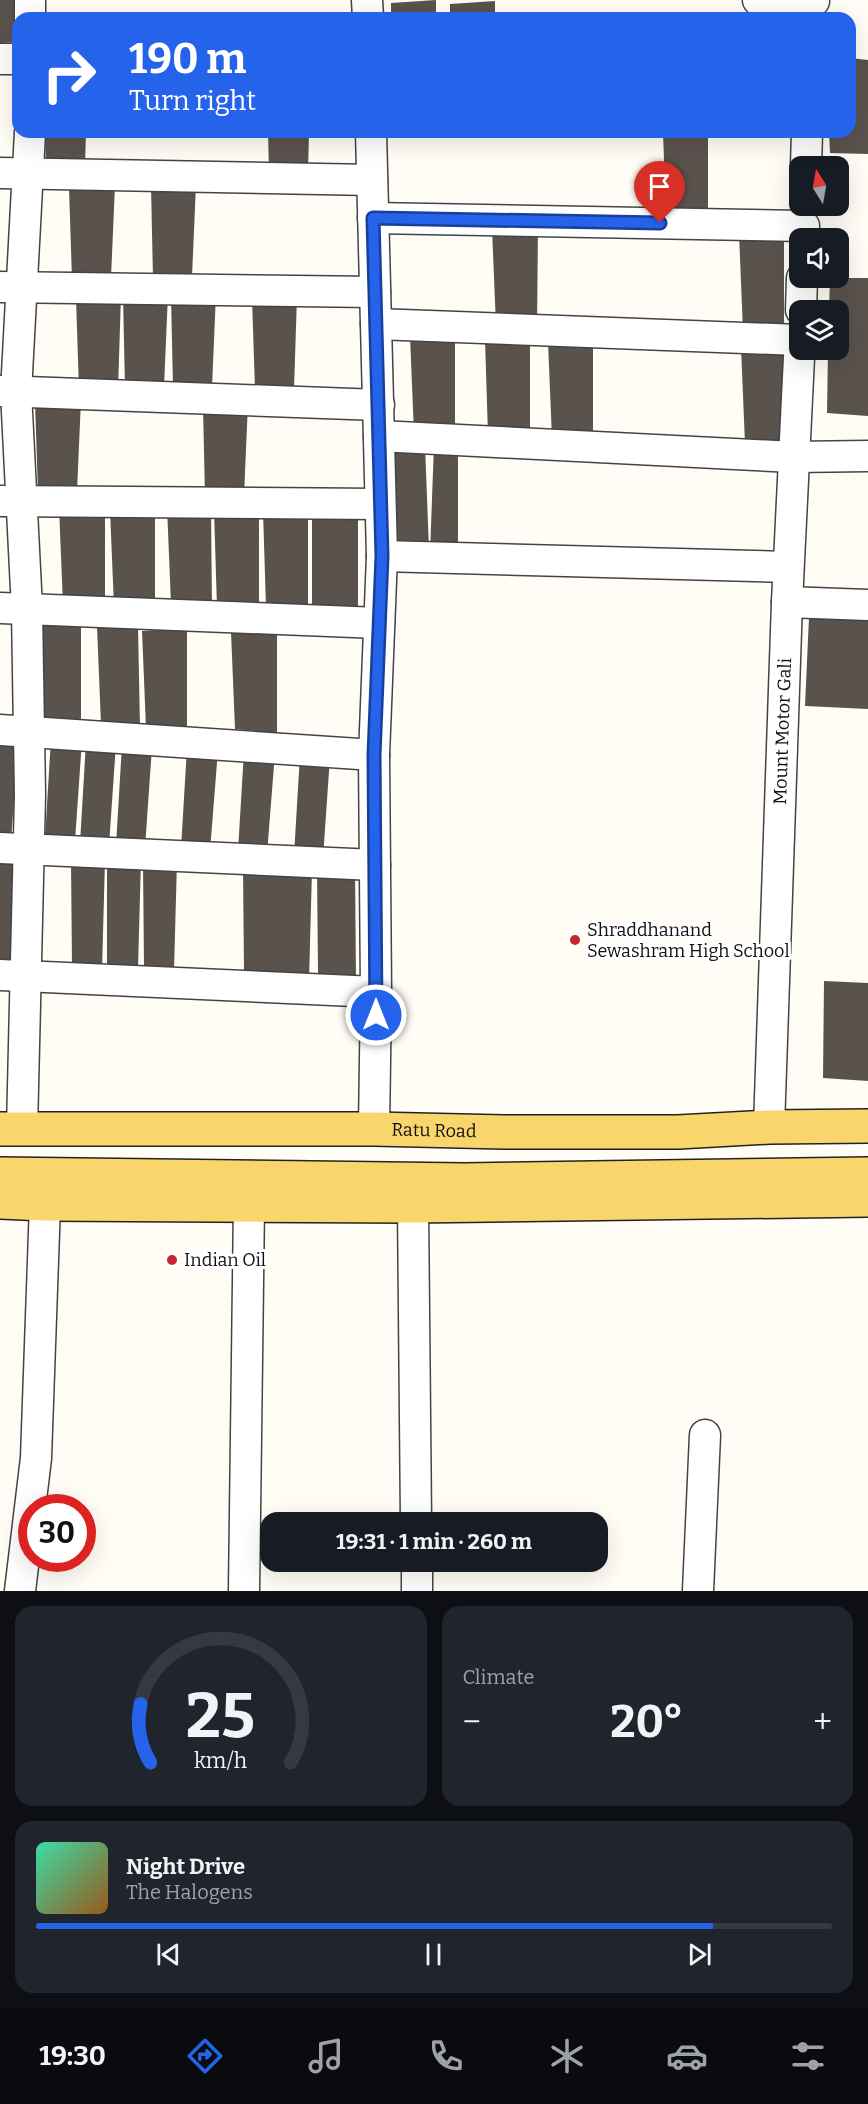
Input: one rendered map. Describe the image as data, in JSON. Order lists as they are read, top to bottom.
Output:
{
  "streets": {
    "main road": ["Ratu Road"],
    "street": ["Mount Motor Gali"]
  },
  "crossings": [
    ["Mount Motor Gali", "Ratu Road"]
  ],
  "places": ["Shraddhanand Sewashram High School", "Indian Oil"],
  "north": "top",
  "page": {
    "turn": ["190 m", "Turn right"],
    "limit": "30",
    "trip": "19:31 · 1 min · 260 m",
    "tile": "Climate",
    "heat": ["−", "20°", "+"],
    "song": ["Night Drive", "The Halogens"],
    "tabs": "19:30",
    "gauge": ["25", "km/h"]
  }
}
